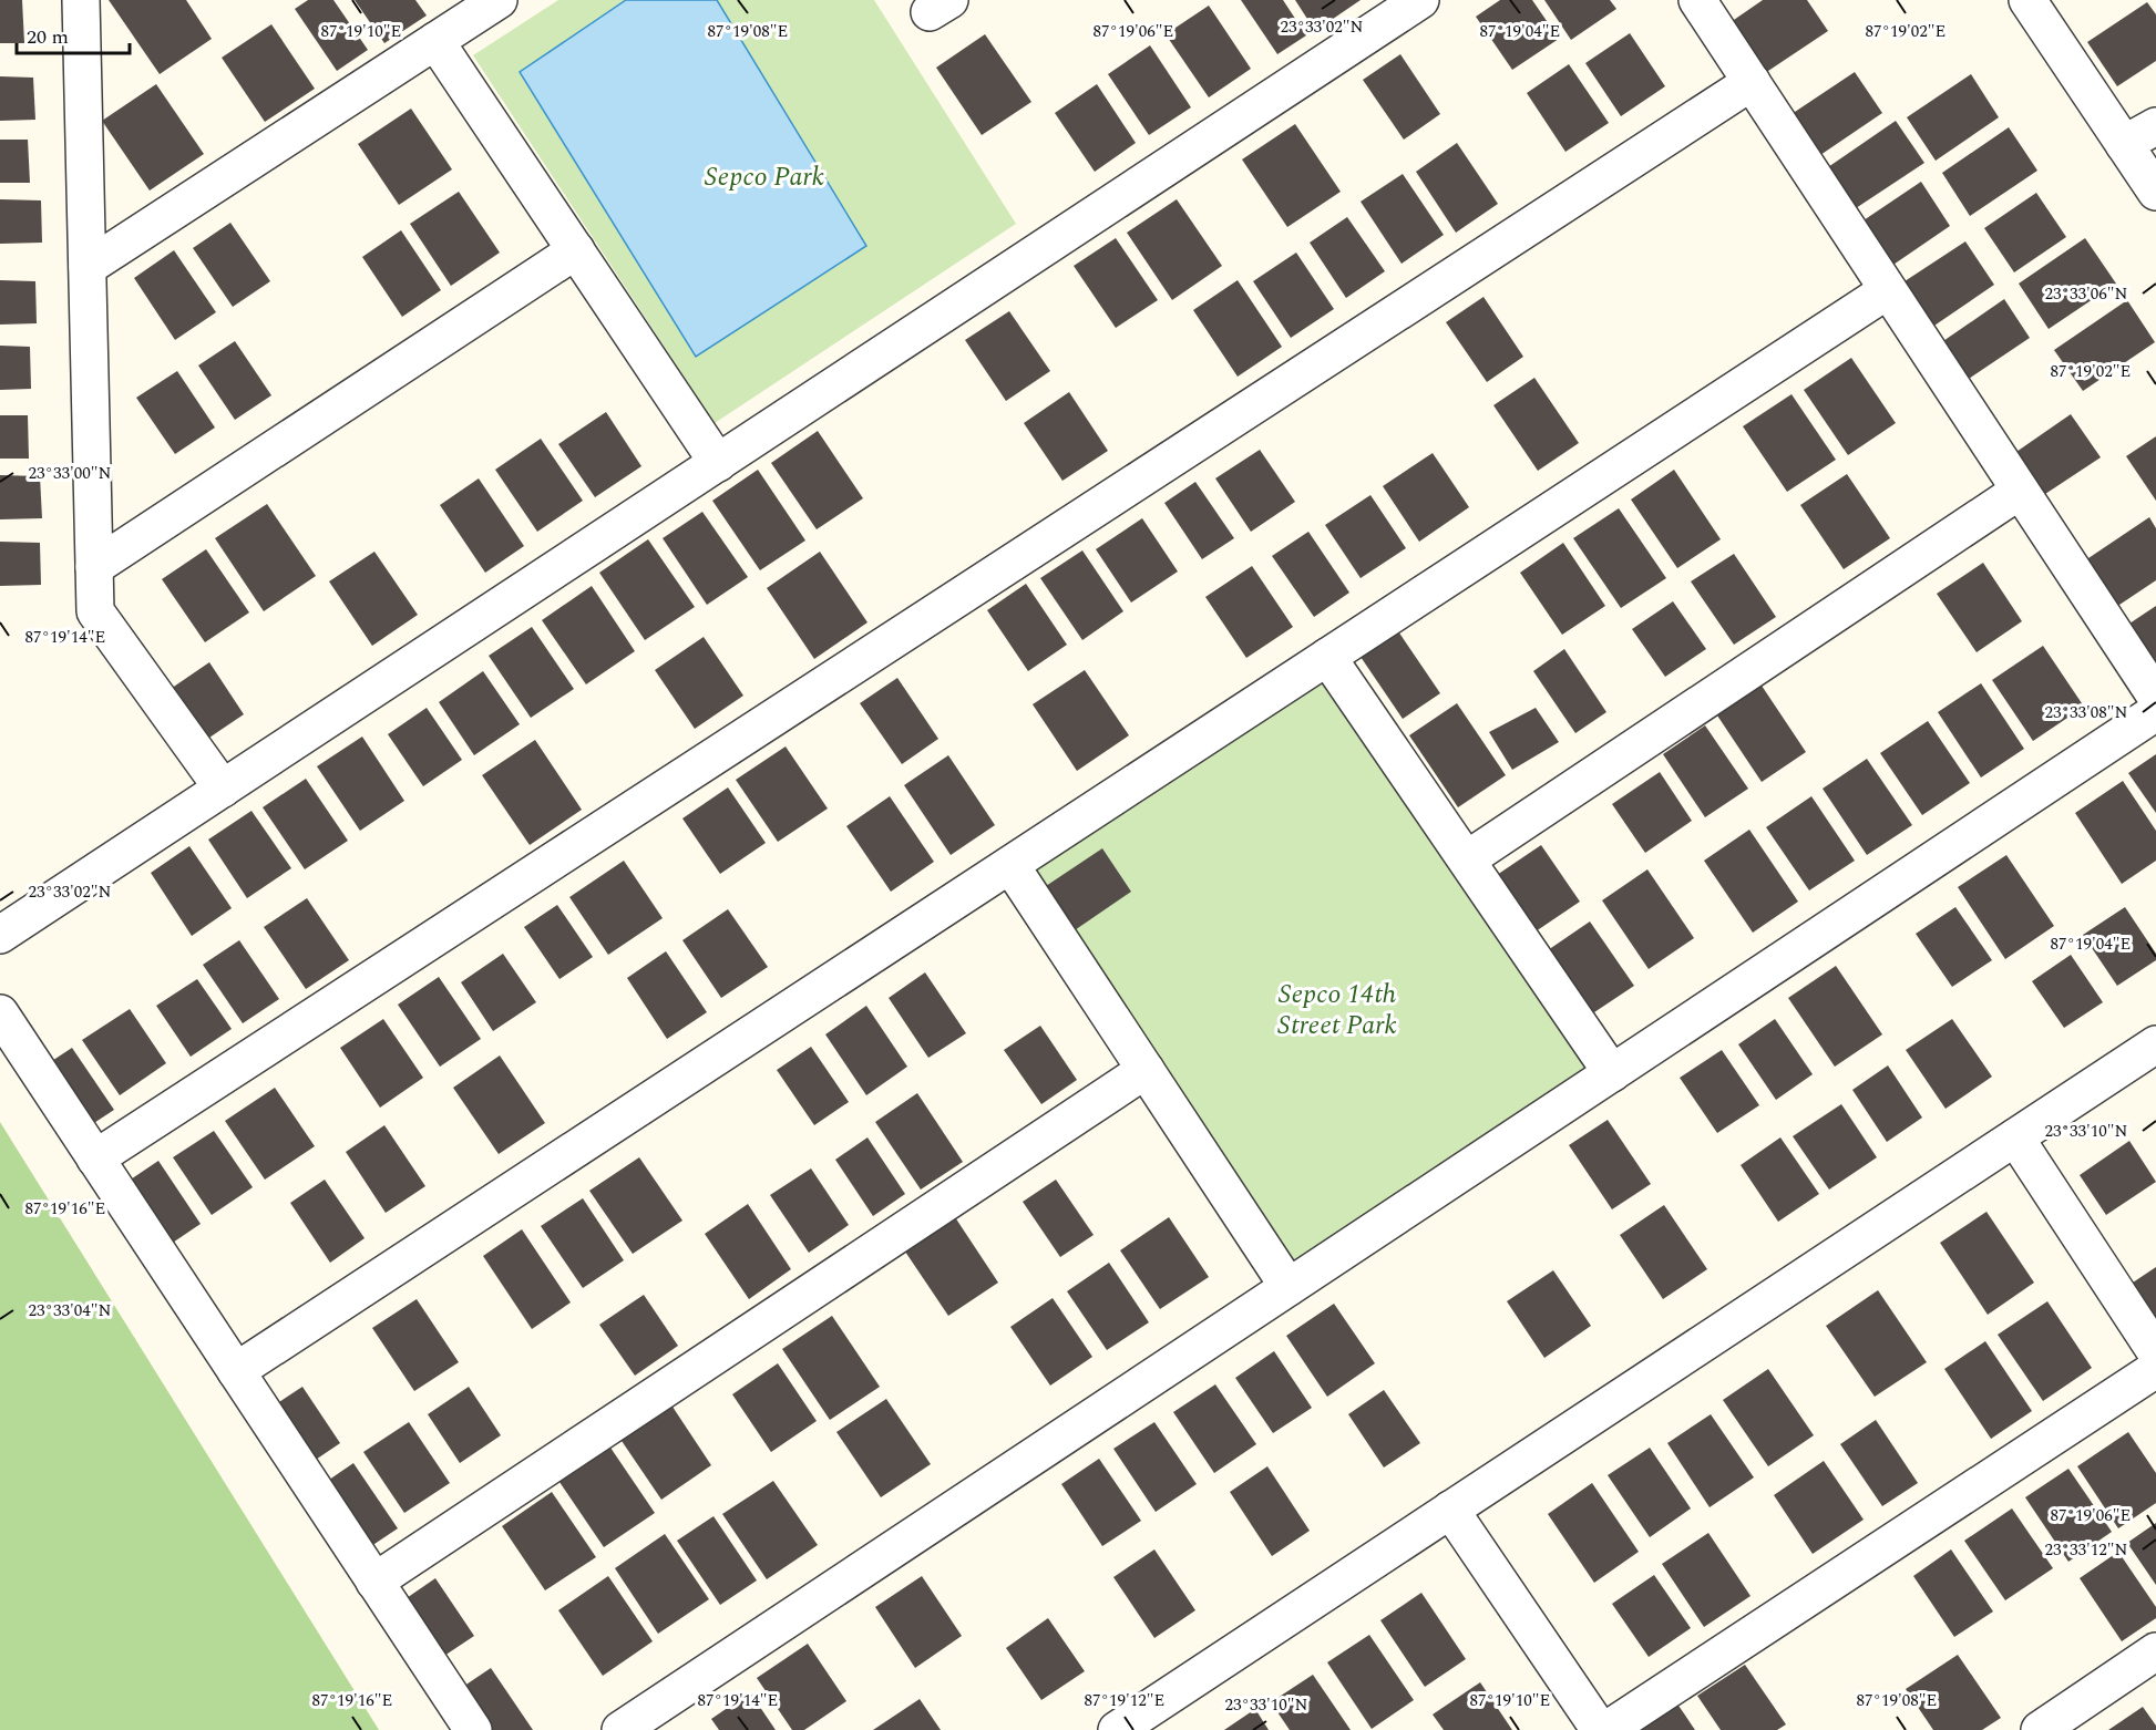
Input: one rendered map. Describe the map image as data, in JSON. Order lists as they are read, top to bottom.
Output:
{
  "parks": ["Sepco Park", "Sepco 14th Street Park"],
  "scale_bar": "20 m",
  "coordinates": [
    "23°33'02\"N",
    "87°19'10\"E",
    "87°19'04\"E",
    "87°19'08\"E",
    "87°19'06\"E",
    "87°19'02\"E",
    "23°33'06\"N",
    "23°33'00\"N",
    "87°19'14\"E",
    "23°33'08\"N",
    "23°33'10\"N",
    "87°19'16\"E",
    "23°33'04\"N",
    "23°33'12\"N",
    "87°19'12\"E"
  ]
}
